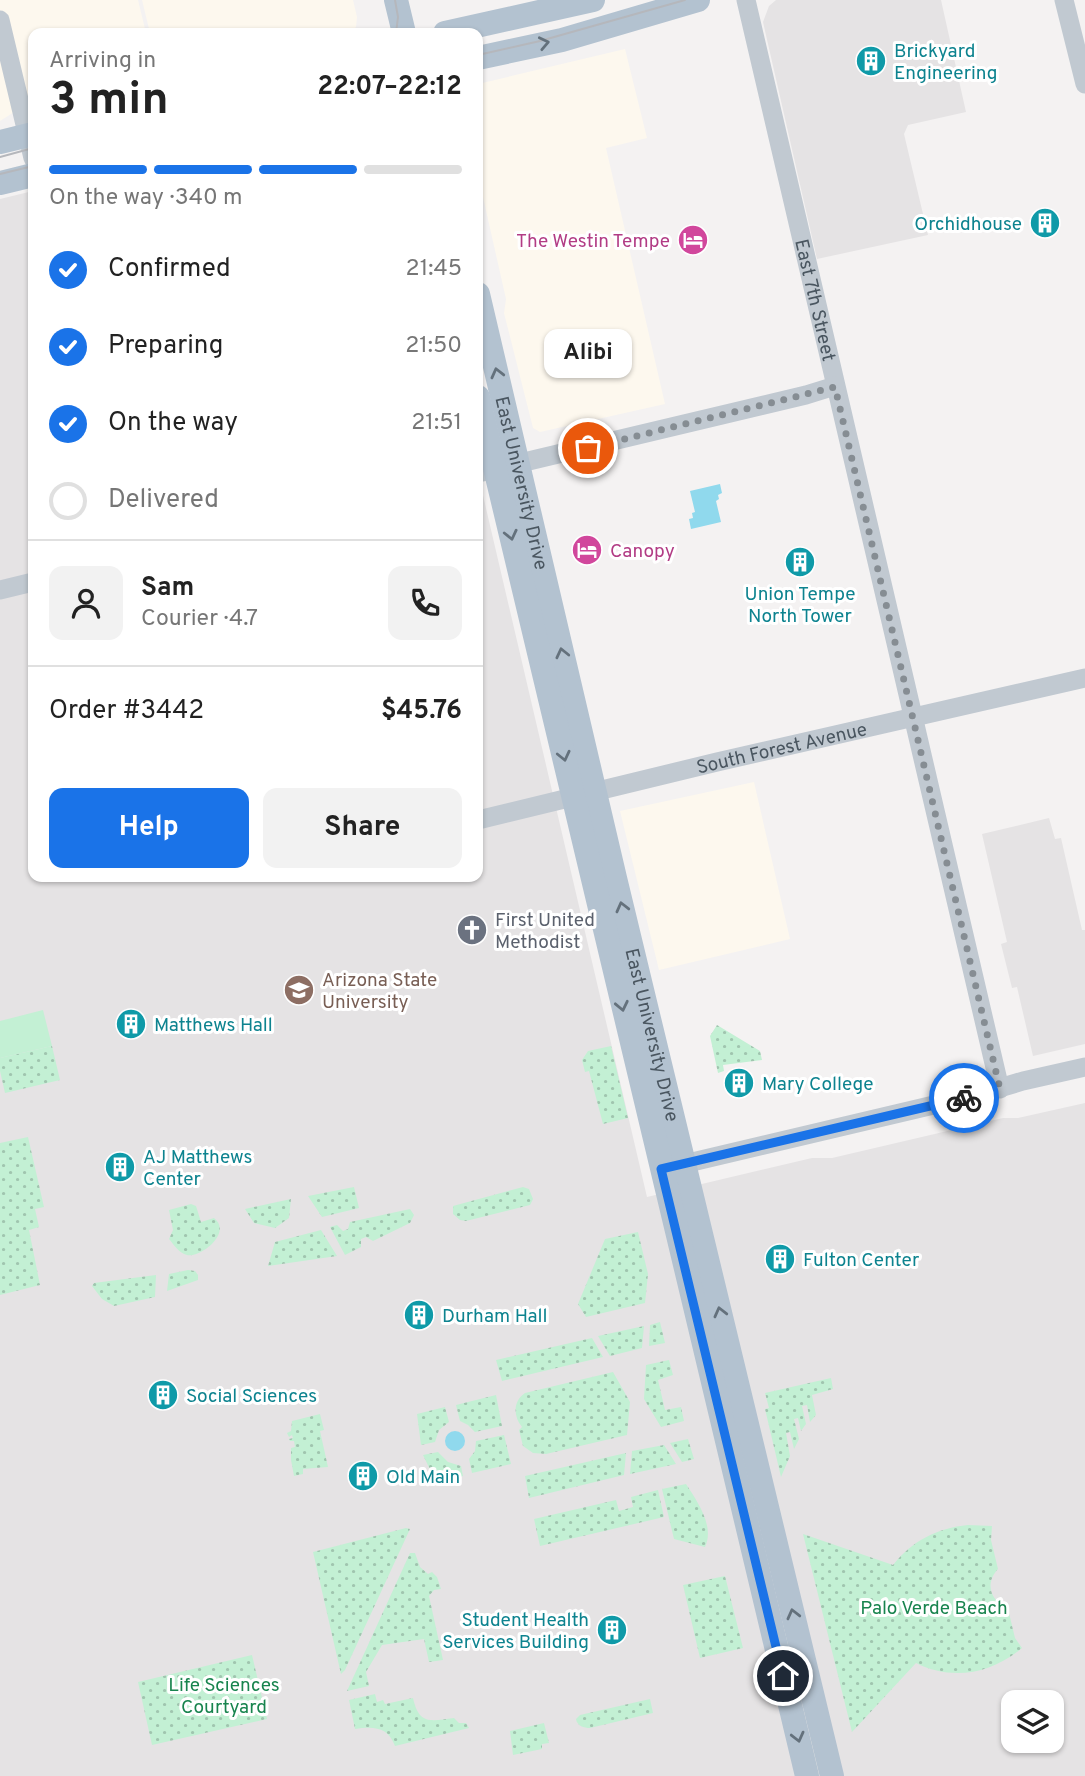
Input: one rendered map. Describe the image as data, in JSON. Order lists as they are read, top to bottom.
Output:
{
  "streets": {
    "main road": ["East University Drive"],
    "street": ["East 7th Street", "South Forest Avenue"]
  },
  "crossings": [
    ["East 7th Street", "South Forest Avenue"],
    ["East University Drive", "South Forest Avenue"]
  ],
  "parks": ["Palo Verde Beach", "Life Sciences Courtyard"],
  "places": {
    "building": [
      "Brickyard Engineering",
      "Orchidhouse",
      "Union Tempe North Tower",
      "Matthews Hall",
      "Mary College",
      "AJ Matthews Center",
      "Fulton Center",
      "Durham Hall",
      "Social Sciences",
      "Old Main",
      "Student Health Services Building"
    ],
    "hotel": ["The Westin Tempe", "Canopy"],
    "other": ["Alibi"],
    "church": ["First United Methodist"],
    "school or university": ["Arizona State University"]
  },
  "page": {
    "heading": ["3 min", "Arriving in", "22:07–22:12"],
    "panel": [
      "Sam",
      "Courier · 4.7",
      "Order #3442",
      "$45.76"
    ],
    "bar": "On the way · 340 m",
    "list": [
      ["Confirmed", "21:45"],
      ["Preparing", "21:50"],
      ["On the way", "21:51"],
      "Delivered"
    ],
    "bubble": "Alibi",
    "buttons": ["Help", "Share"]
  }
}
